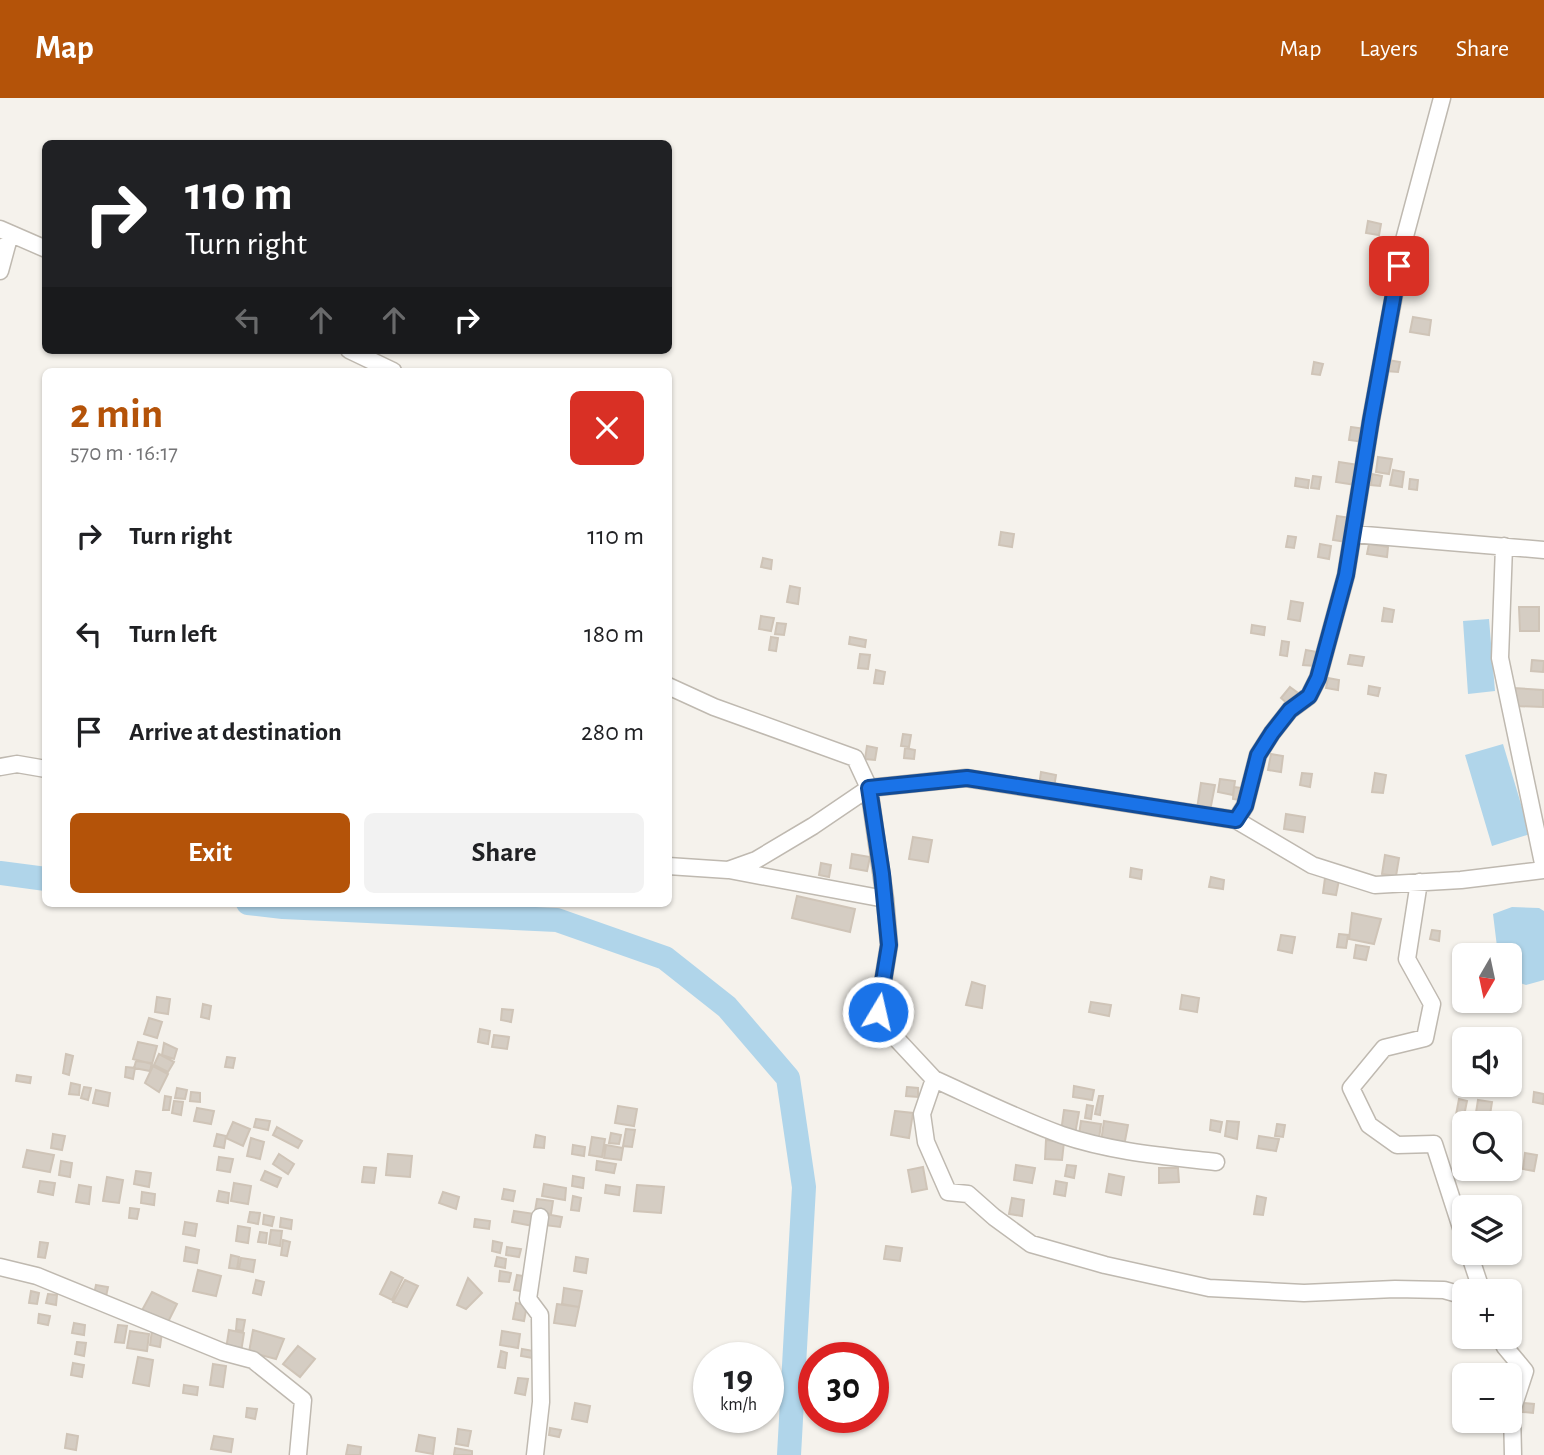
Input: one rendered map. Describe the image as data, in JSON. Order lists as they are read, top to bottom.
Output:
{
  "north": "bottom",
  "page": {
    "header": "Map",
    "nav": ["Map", "Layers", "Share"],
    "turn": ["110 m", "Turn right"],
    "heading": ["2 min", "570 m · 16:17"],
    "list": [
      {
        "name": "Turn right",
        "value": "110 m"
      },
      {
        "name": "Turn left",
        "value": "180 m"
      },
      {
        "name": "Arrive at destination",
        "value": "280 m"
      }
    ],
    "buttons": ["Exit", "Share"],
    "map_buttons": ["+", "−"],
    "speed": "19 km/h",
    "limit": "30"
  }
}
